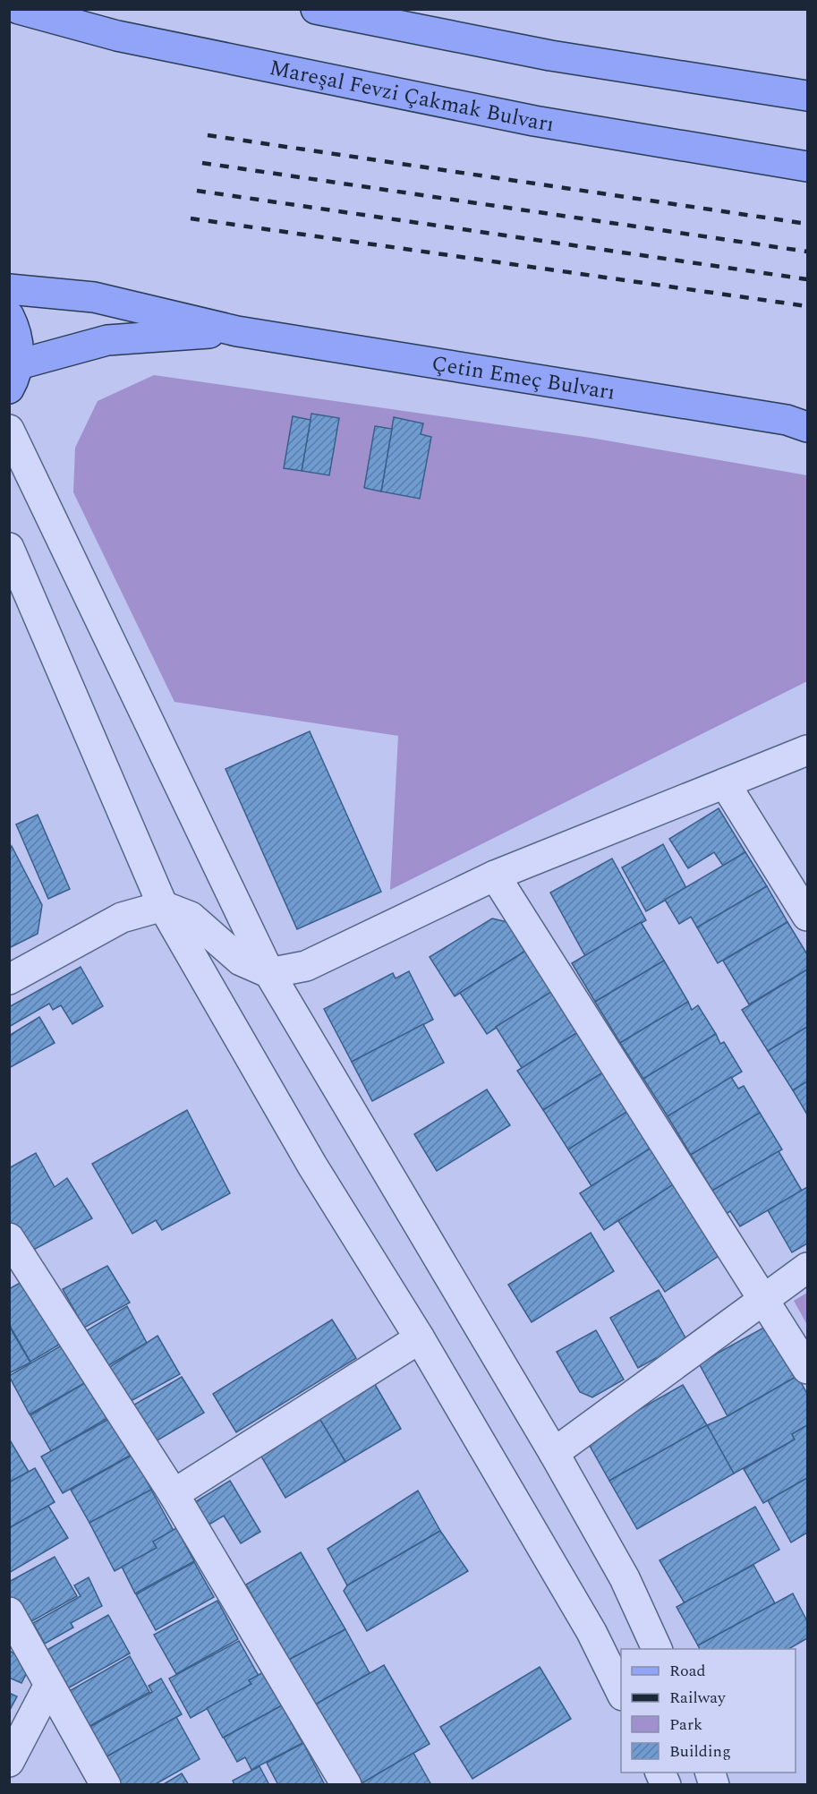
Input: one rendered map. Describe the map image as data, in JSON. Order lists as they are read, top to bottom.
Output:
{
  "streets": {
    "main road": ["Mareşal Fevzi Çakmak Bulvarı", "Çetin Emeç Bulvarı"]
  },
  "legend": [
    "Road",
    "Railway",
    "Park",
    "Building"
  ]
}
